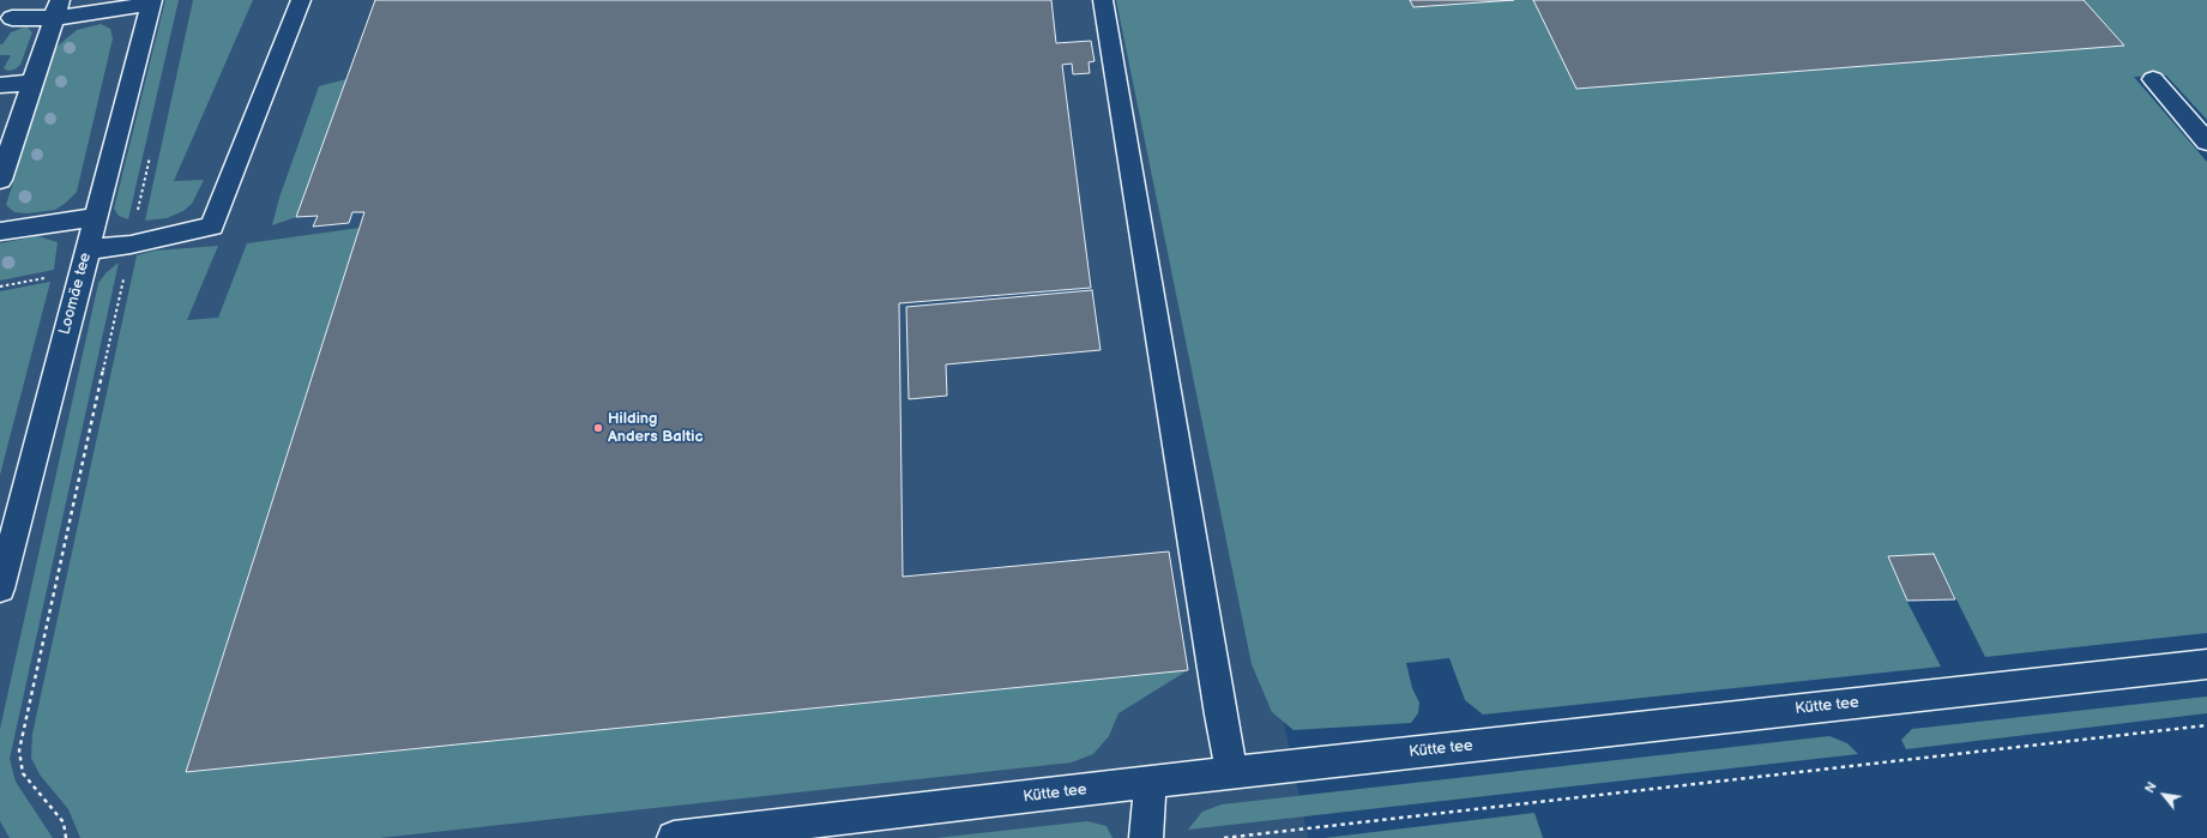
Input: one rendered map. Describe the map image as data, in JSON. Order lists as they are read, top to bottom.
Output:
{
  "streets": {
    "street": ["Loomäe tee", "Kütte tee"]
  },
  "places": ["Hilding Anders Baltic"],
  "north": "top left"
}
